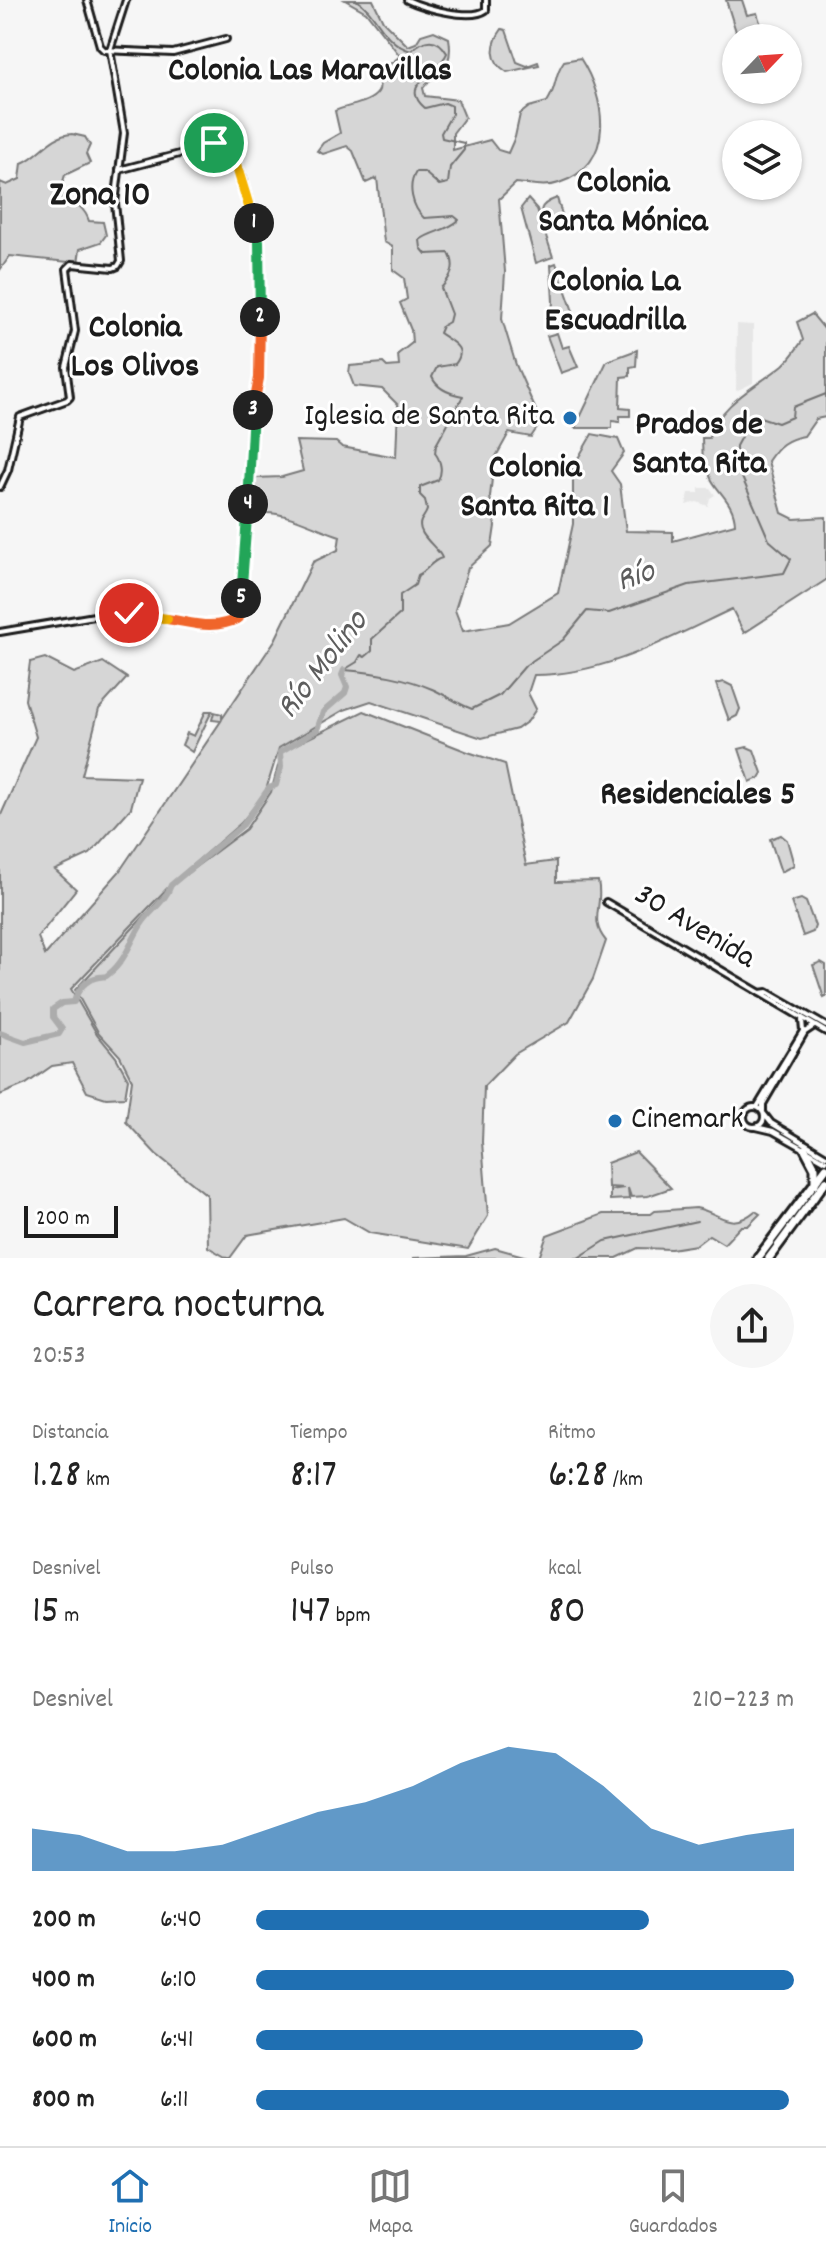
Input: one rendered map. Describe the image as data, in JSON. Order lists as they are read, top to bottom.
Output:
{
  "streets": {
    "street": ["30 Avenida"]
  },
  "districts": [
    "Colonia Las Maravillas",
    "Colonia Santa Mónica",
    "Zona 10",
    "Colonia La Escuadrilla",
    "Colonia Los Olivos",
    "Prados de Santa Rita",
    "Colonia Santa Rita 1",
    "Residenciales 5"
  ],
  "water": ["Río", "Río Molino"],
  "places": ["Iglesia de Santa Rita", "Cinemark"],
  "scale_bar": "200 m",
  "north": "top right",
  "page": {
    "pins": [
      "1",
      "2",
      "3",
      "4",
      "5"
    ],
    "scale": "200 m",
    "heading": ["Carrera nocturna", "20:53"],
    "stats": [
      ["Distancia", "1.28 km"],
      ["Tiempo", "8:17"],
      ["Ritmo", "6:28 /km"],
      ["Desnivel", "15 m"],
      ["Pulso", "147 bpm"],
      ["kcal", "80"]
    ],
    "chart": ["Desnivel", "210–223 m"],
    "list": [
      {
        "name": "200 m",
        "note": "6:40"
      },
      {
        "name": "400 m",
        "note": "6:10"
      },
      {
        "name": "600 m",
        "note": "6:41"
      },
      {
        "name": "800 m",
        "note": "6:11"
      }
    ],
    "tabs": ["Inicio", "Mapa", "Guardados"]
  }
}
